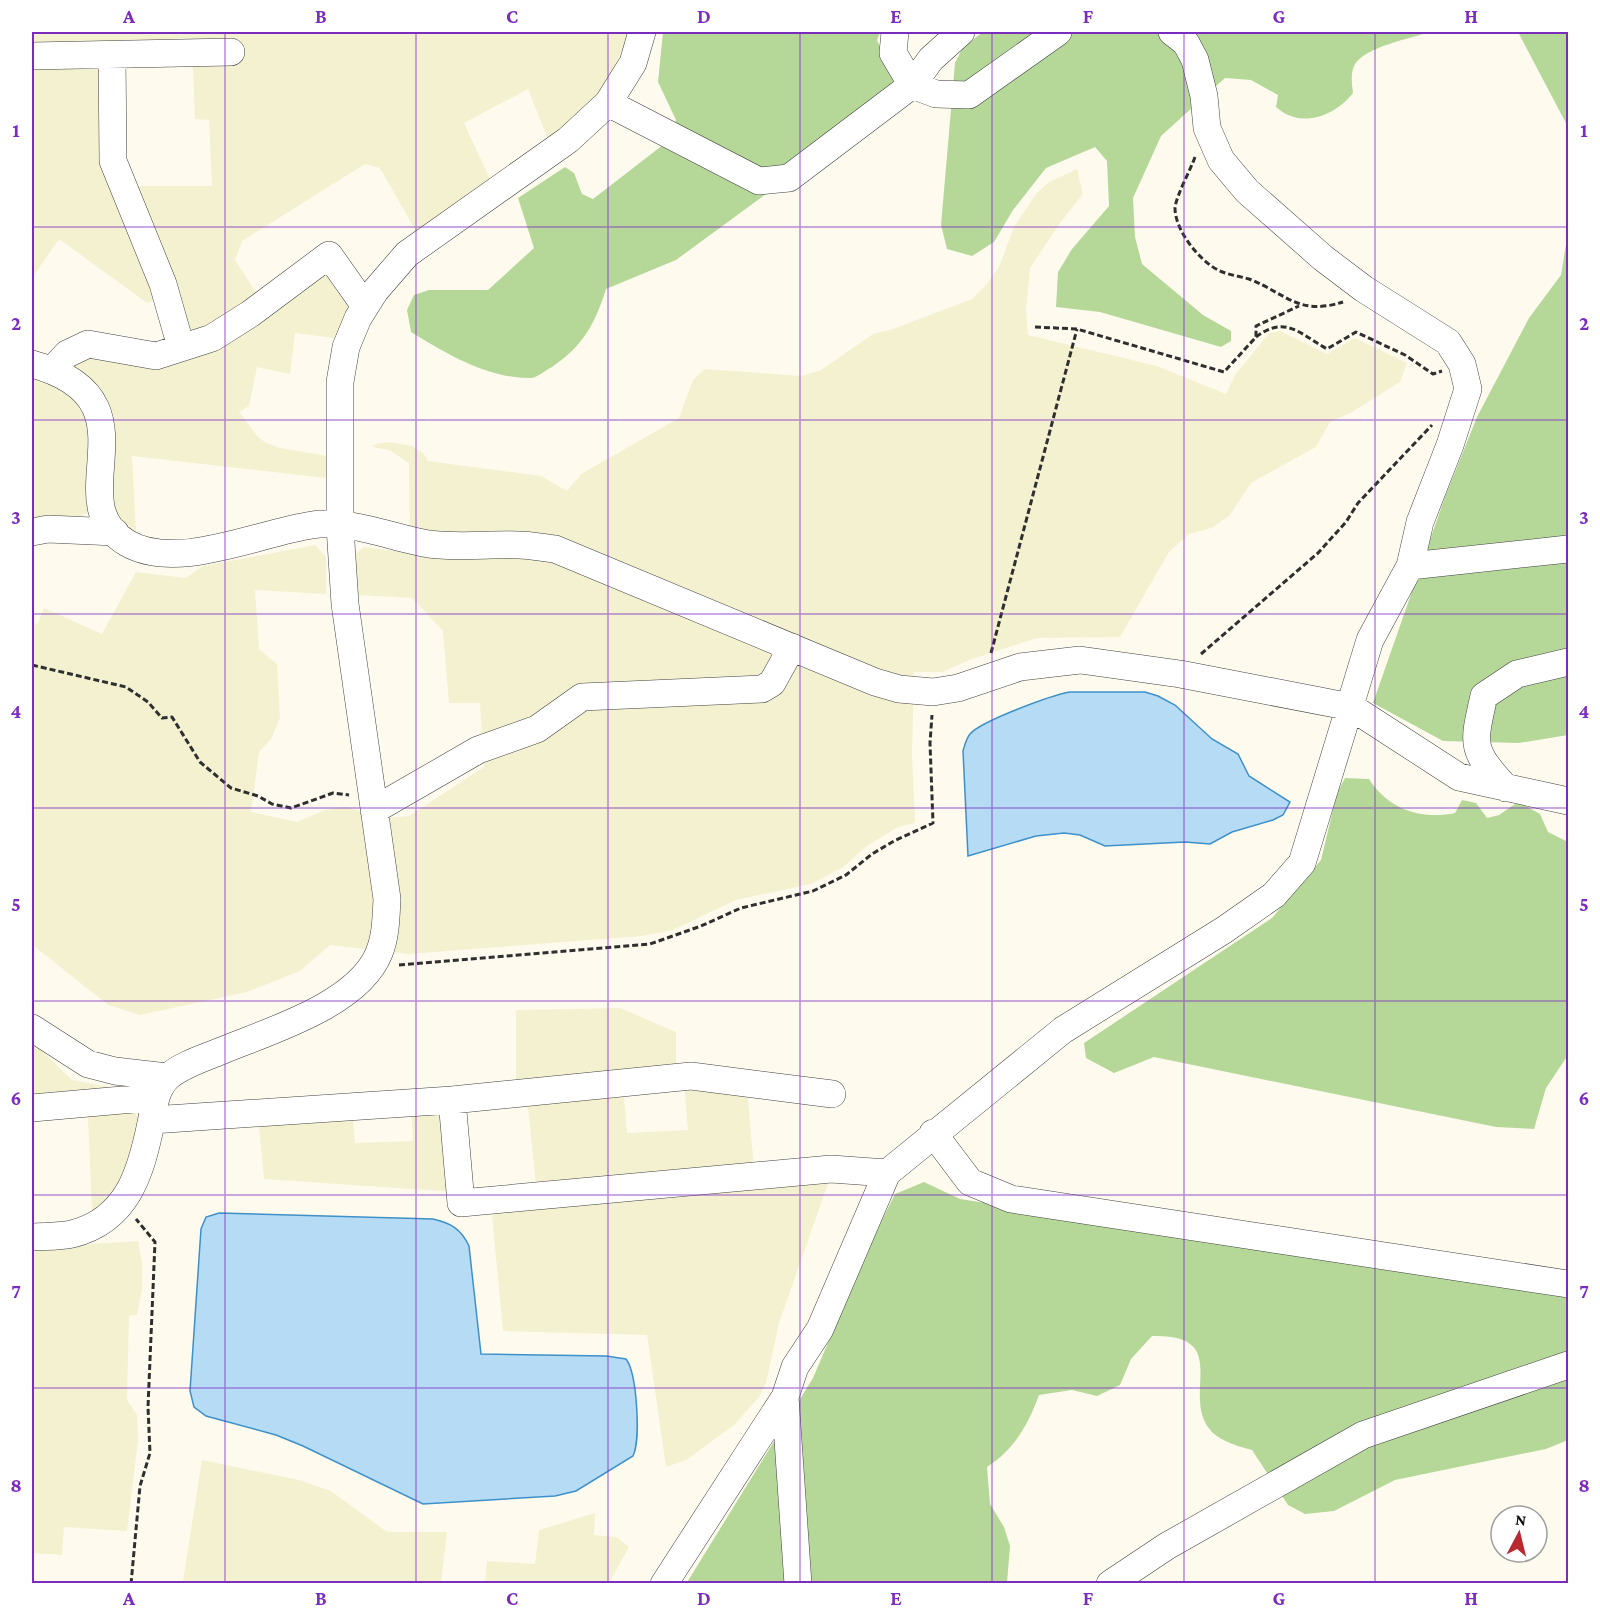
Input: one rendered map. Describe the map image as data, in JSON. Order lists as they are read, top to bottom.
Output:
{
  "north": "top",
  "grid": {
    "columns": [
      "A",
      "B",
      "C",
      "D",
      "E",
      "F",
      "G",
      "H"
    ],
    "rows": [
      "1",
      "2",
      "3",
      "4",
      "5",
      "6",
      "7",
      "8"
    ]
  }
}
